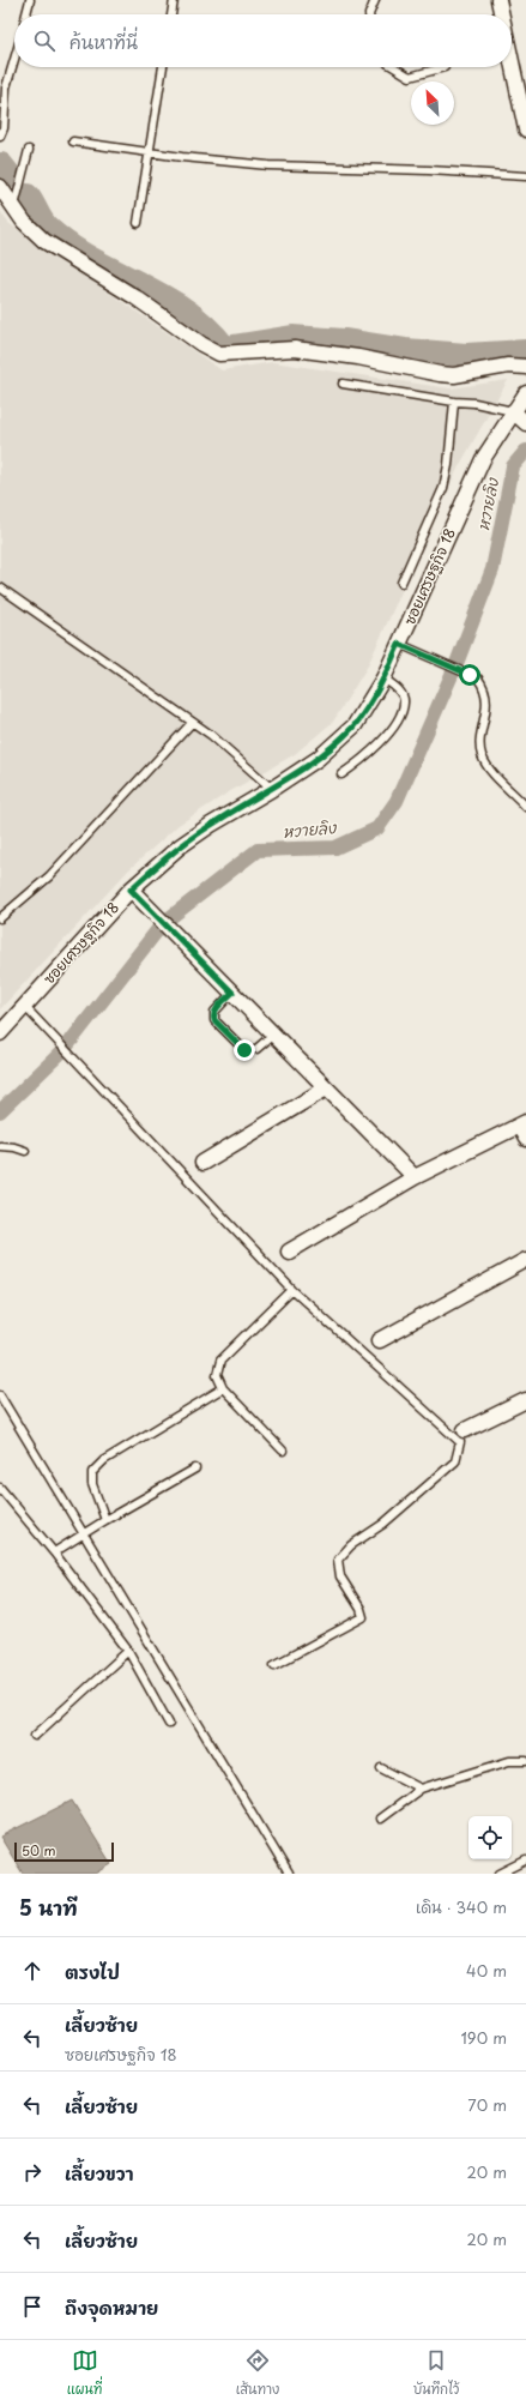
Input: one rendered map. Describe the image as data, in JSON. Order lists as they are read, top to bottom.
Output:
{
  "streets": {
    "street": ["ซอยเศรษฐกิจ 18"]
  },
  "water": ["หวายลิง"],
  "scale_bar": "50 m",
  "north": "top left",
  "page": {
    "search": "ค้นหาที่นี่",
    "scale": "50 m",
    "heading": ["5 นาที", "เดิน · 340 m"],
    "list": [
      ["ตรงไป", "40 m"],
      ["เลี้ยวซ้าย", "ซอยเศรษฐกิจ 18", "190 m"],
      ["เลี้ยวซ้าย", "70 m"],
      ["เลี้ยวขวา", "20 m"],
      ["เลี้ยวซ้าย", "20 m"],
      "ถึงจุดหมาย"
    ],
    "nav": ["แผนที่", "เส้นทาง", "บันทึกไว้"]
  }
}
